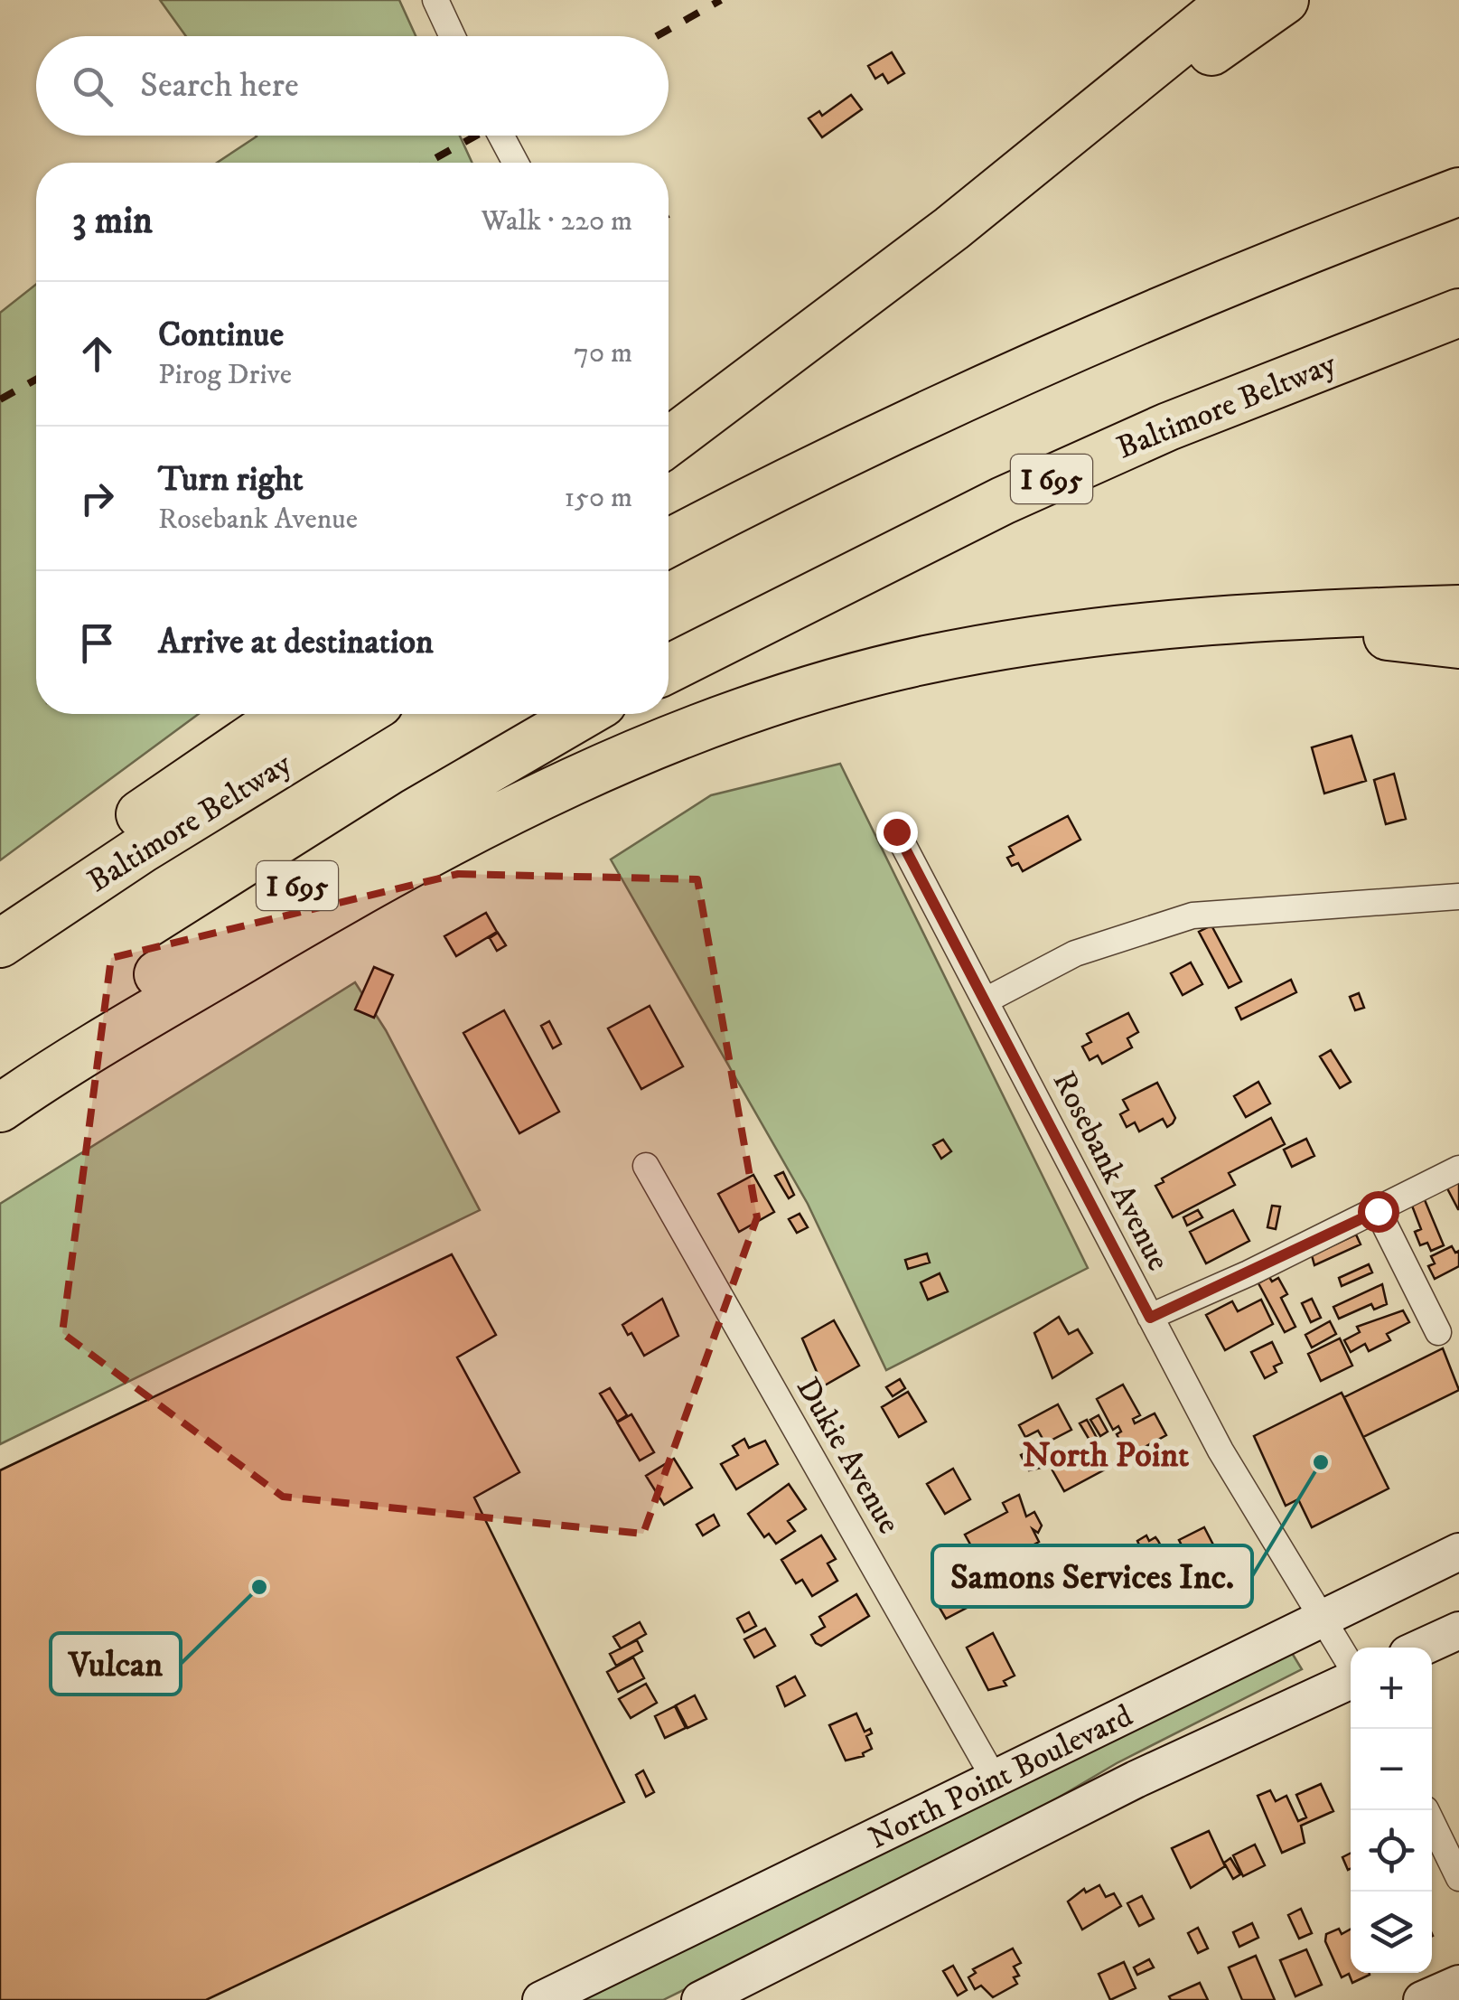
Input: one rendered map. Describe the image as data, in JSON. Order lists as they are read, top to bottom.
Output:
{
  "streets": {
    "highway": ["Baltimore Beltway", "I 695"],
    "main road": ["North Point Boulevard"],
    "street": ["Rosebank Avenue", "Dukie Avenue"]
  },
  "crossings": [
    ["Rosebank Avenue", "North Point Boulevard"],
    ["Dukie Avenue", "North Point Boulevard"]
  ],
  "districts": ["North Point"],
  "places": ["Samons Services Inc.", "Vulcan"],
  "page": {
    "search": "Search here",
    "heading": ["3 min", "Walk · 220 m"],
    "list": [
      ["Continue", "Pirog Drive", "70 m"],
      ["Turn right", "Rosebank Avenue", "150 m"],
      "Arrive at destination"
    ],
    "map_buttons": ["+", "−"]
  }
}
